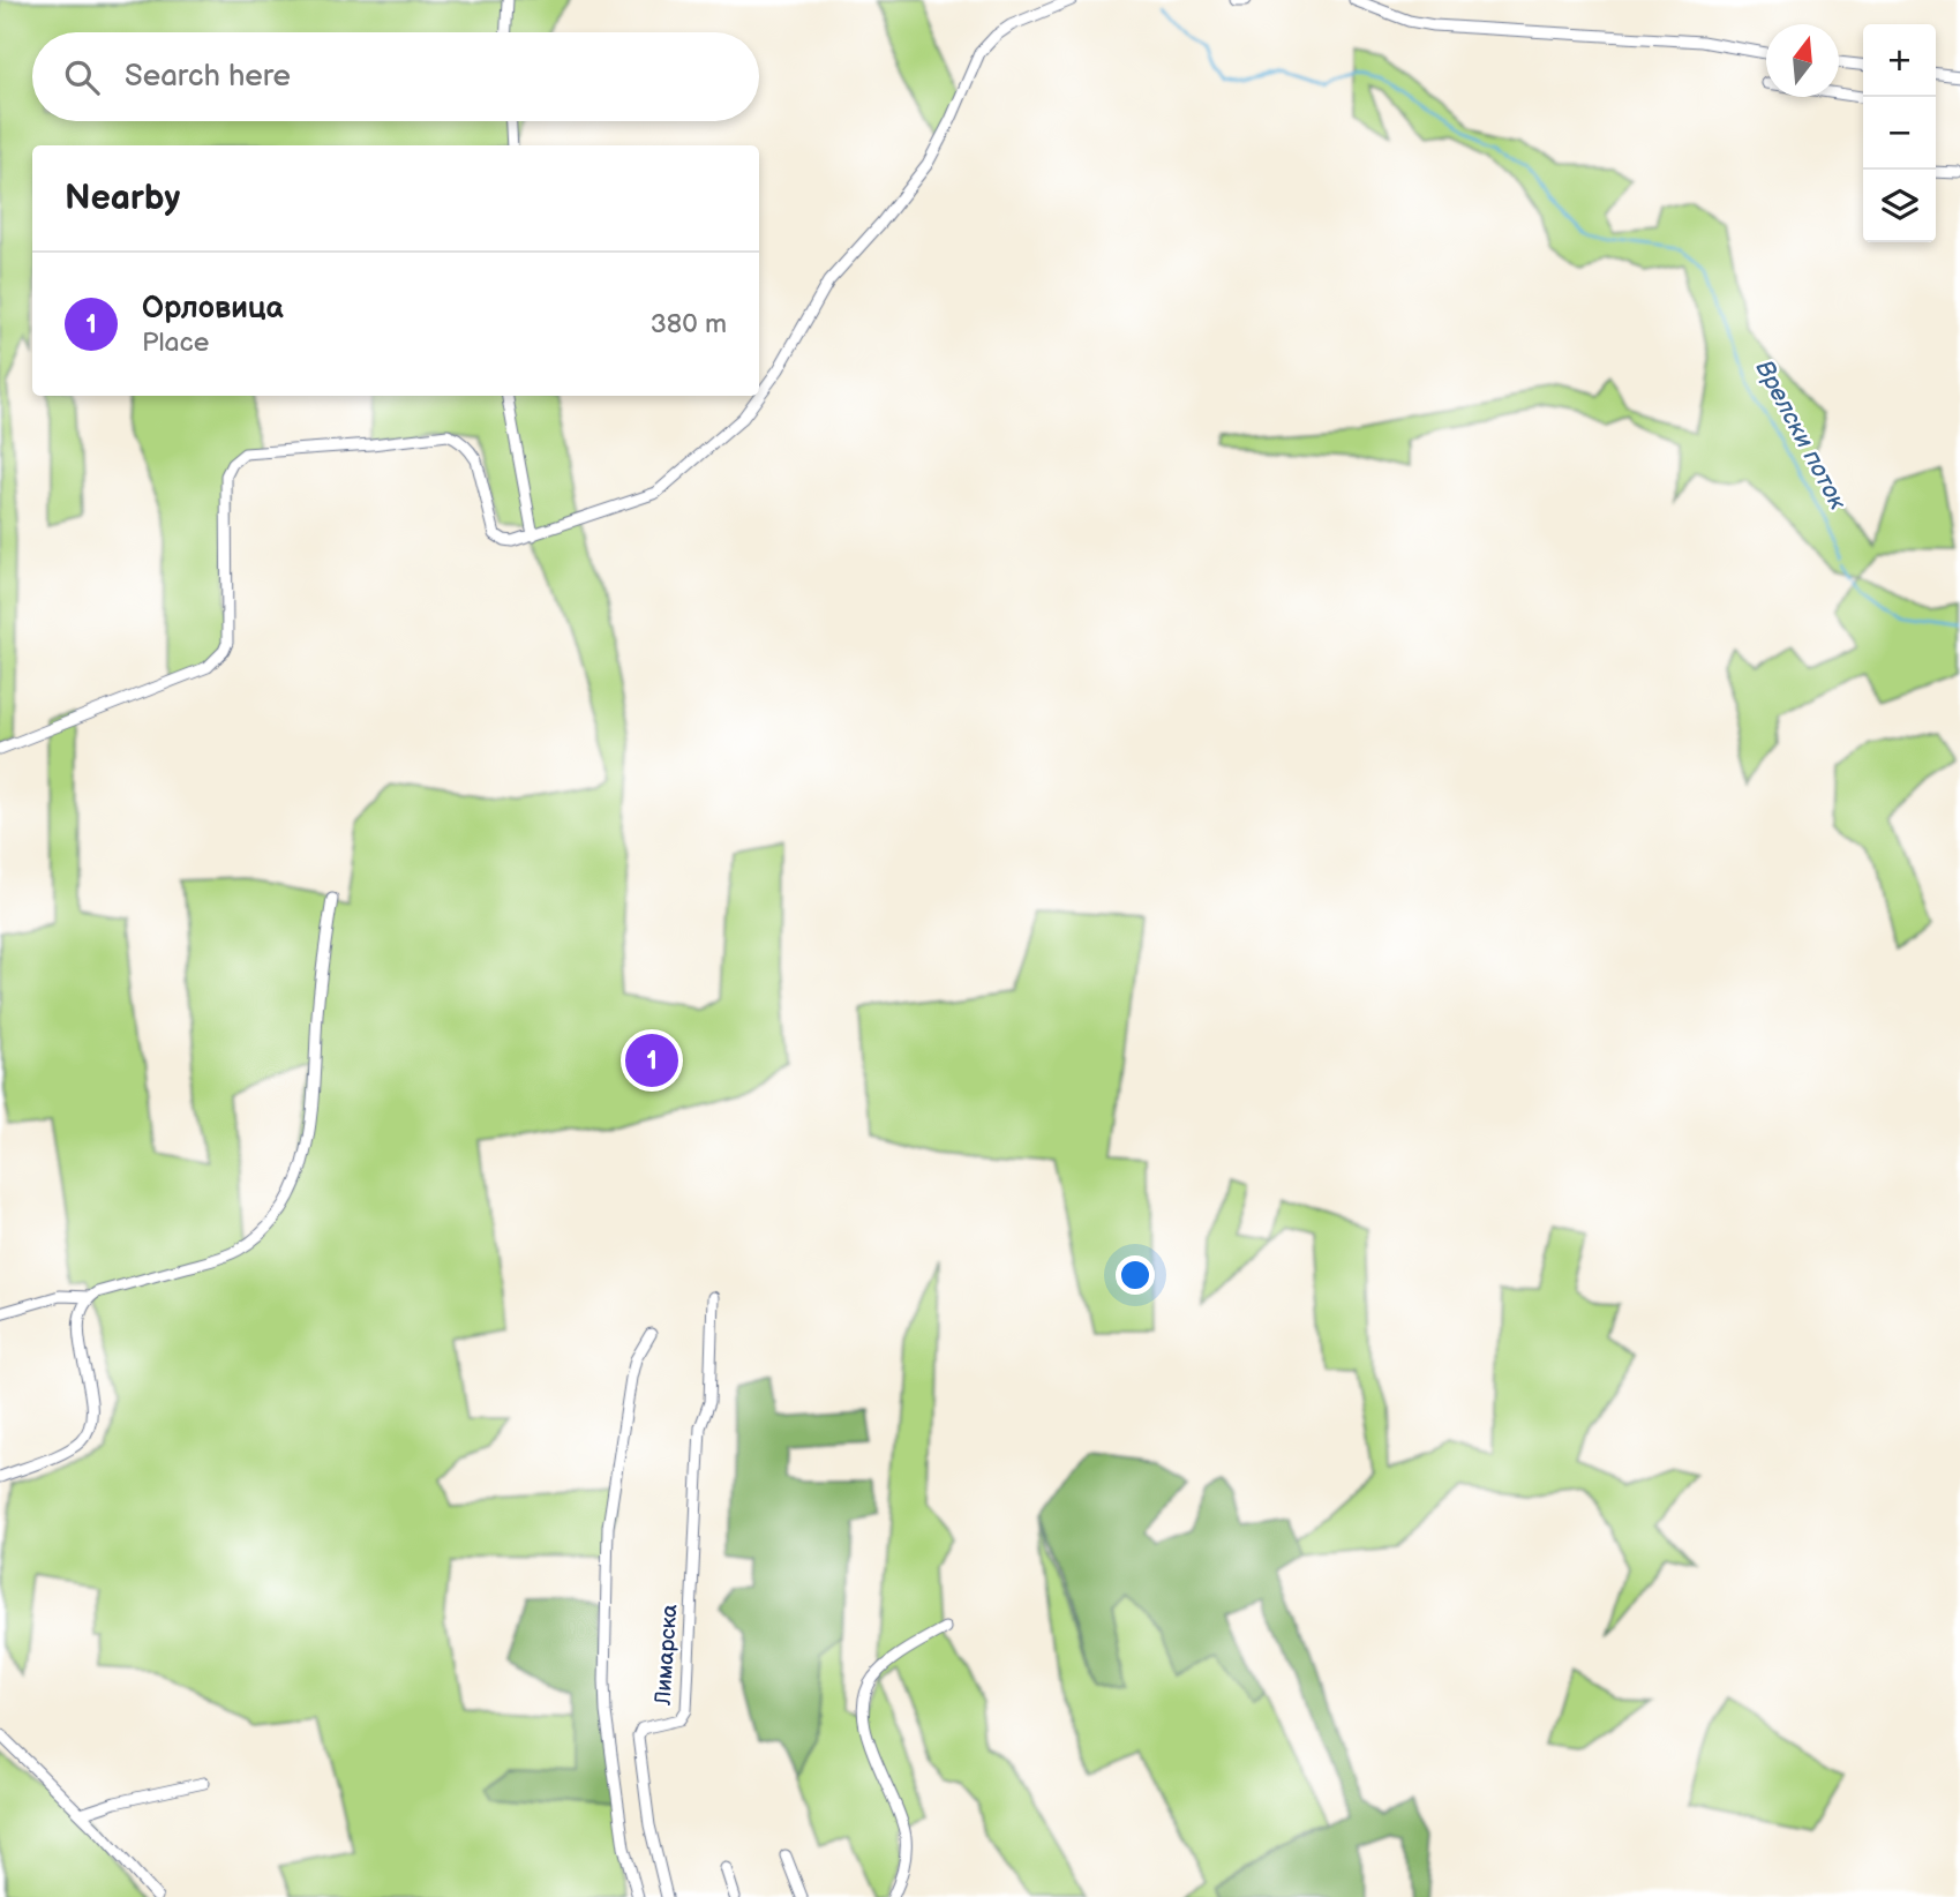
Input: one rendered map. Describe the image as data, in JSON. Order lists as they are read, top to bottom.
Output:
{
  "streets": {
    "street": ["Лимарска"]
  },
  "water": ["Врелски поток"],
  "north": "top",
  "page": {
    "map_buttons": ["+", "−"],
    "search": "Search here",
    "heading": "Nearby",
    "list": [
      {
        "mark": "1",
        "name": "Орловица",
        "note": "Place",
        "value": "380 m"
      }
    ],
    "pins": "1"
  }
}
